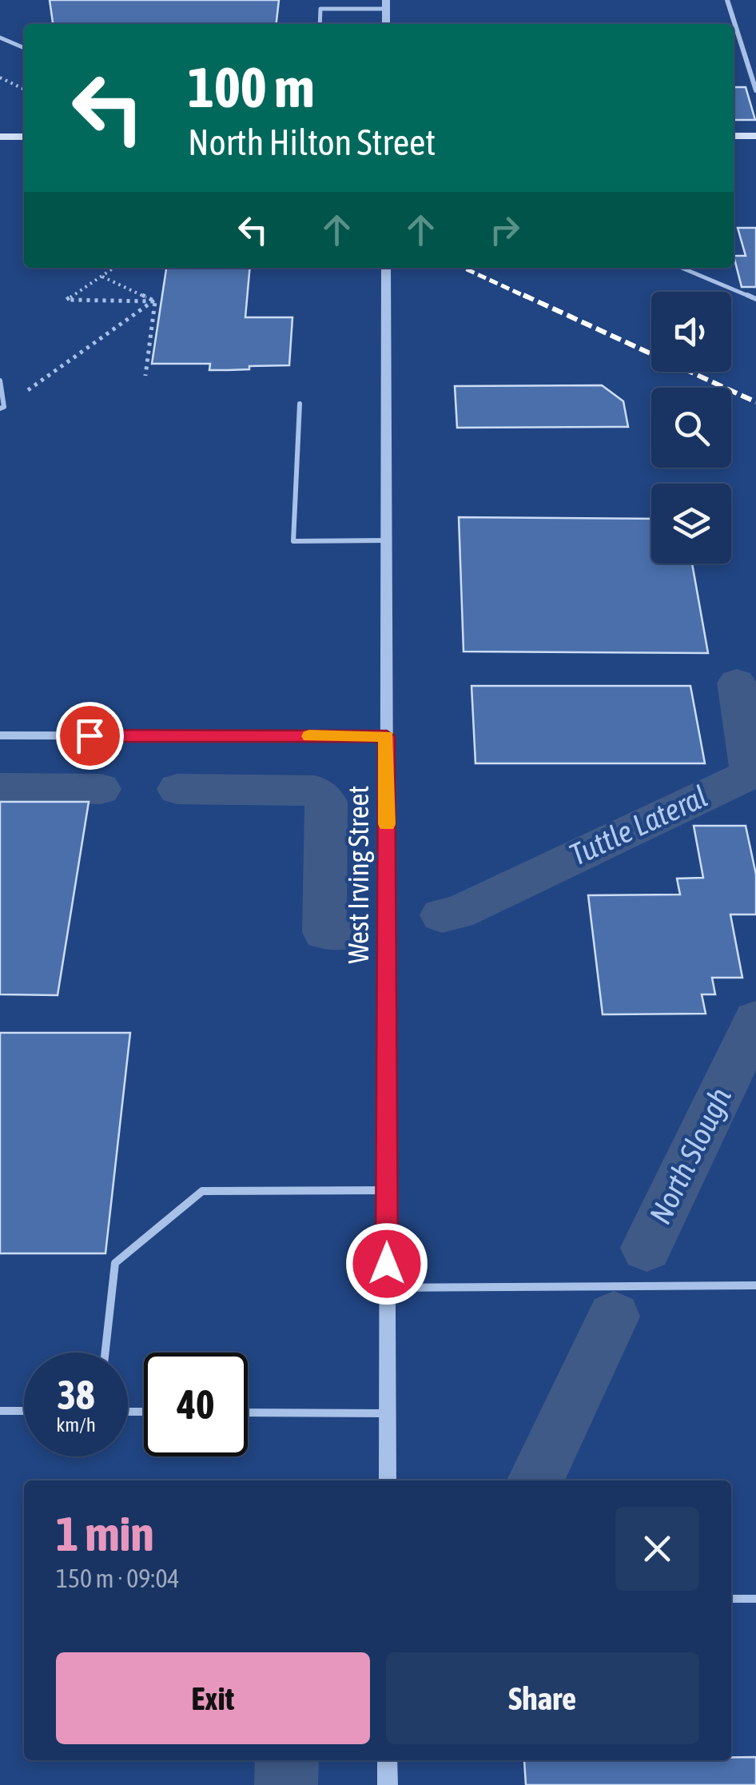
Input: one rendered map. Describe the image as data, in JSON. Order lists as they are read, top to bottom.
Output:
{
  "streets": {
    "street": ["West Irving Street"]
  },
  "water": ["Tuttle Lateral", "North Slough"],
  "page": {
    "turn": ["100 m", "North Hilton Street"],
    "speed": "38 km/h",
    "limit": "40",
    "heading": ["1 min", "150 m · 09:04"],
    "buttons": ["Exit", "Share"]
  }
}
